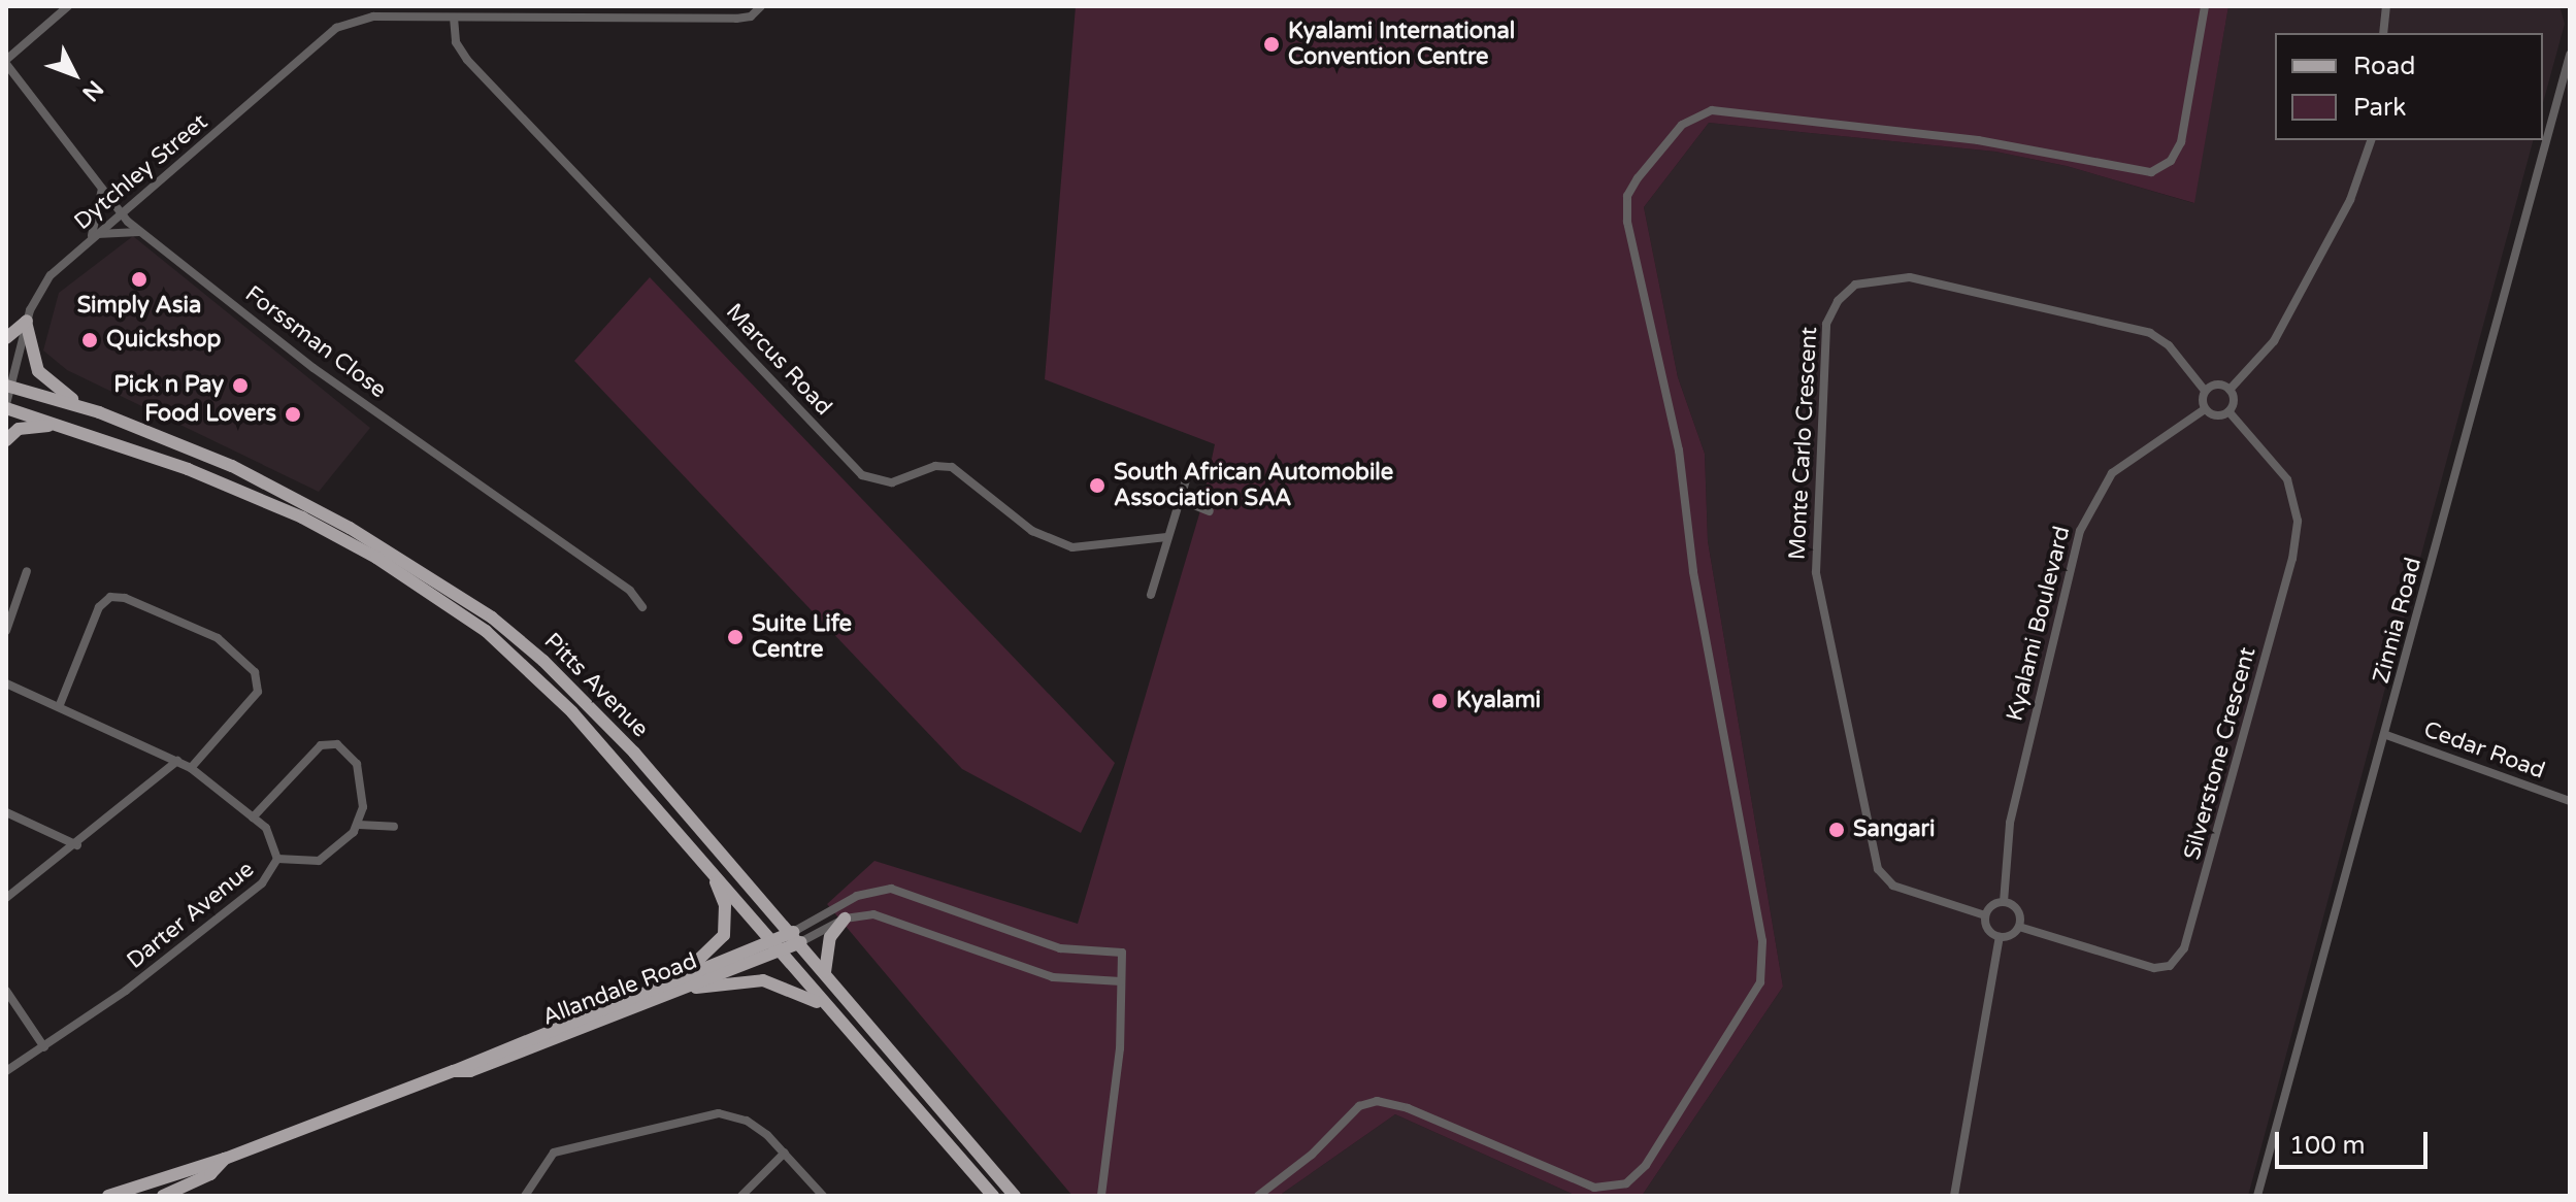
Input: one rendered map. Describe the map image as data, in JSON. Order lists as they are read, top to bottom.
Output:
{
  "streets": {
    "main road": ["Pitts Avenue", "Allandale Road"],
    "street": [
      "Dytchley Street",
      "Forssman Close",
      "Marcus Road",
      "Monte Carlo Crescent",
      "Zinnia Road",
      "Kyalami Boulevard",
      "Cedar Road",
      "Silverstone Crescent",
      "Darter Avenue"
    ]
  },
  "crossings": [
    ["Dytchley Street", "Forssman Close"],
    ["Dytchley Street", "Marcus Road"],
    ["Dytchley Street", "Pitts Avenue"],
    ["Monte Carlo Crescent", "Kyalami Boulevard"],
    ["Monte Carlo Crescent", "Silverstone Crescent"],
    ["Zinnia Road", "Cedar Road"],
    ["Kyalami Boulevard", "Silverstone Crescent"],
    ["Pitts Avenue", "Allandale Road"]
  ],
  "places": [
    "Kyalami International Convention Centre",
    "Simply Asia",
    "Quickshop",
    "Pick n Pay",
    "Food Lovers",
    "South African Automobile Association SAA",
    "Suite Life Centre",
    "Kyalami",
    "Sangari"
  ],
  "legend": ["Road", "Park"],
  "scale_bar": "100 m",
  "north": "bottom right"
}
